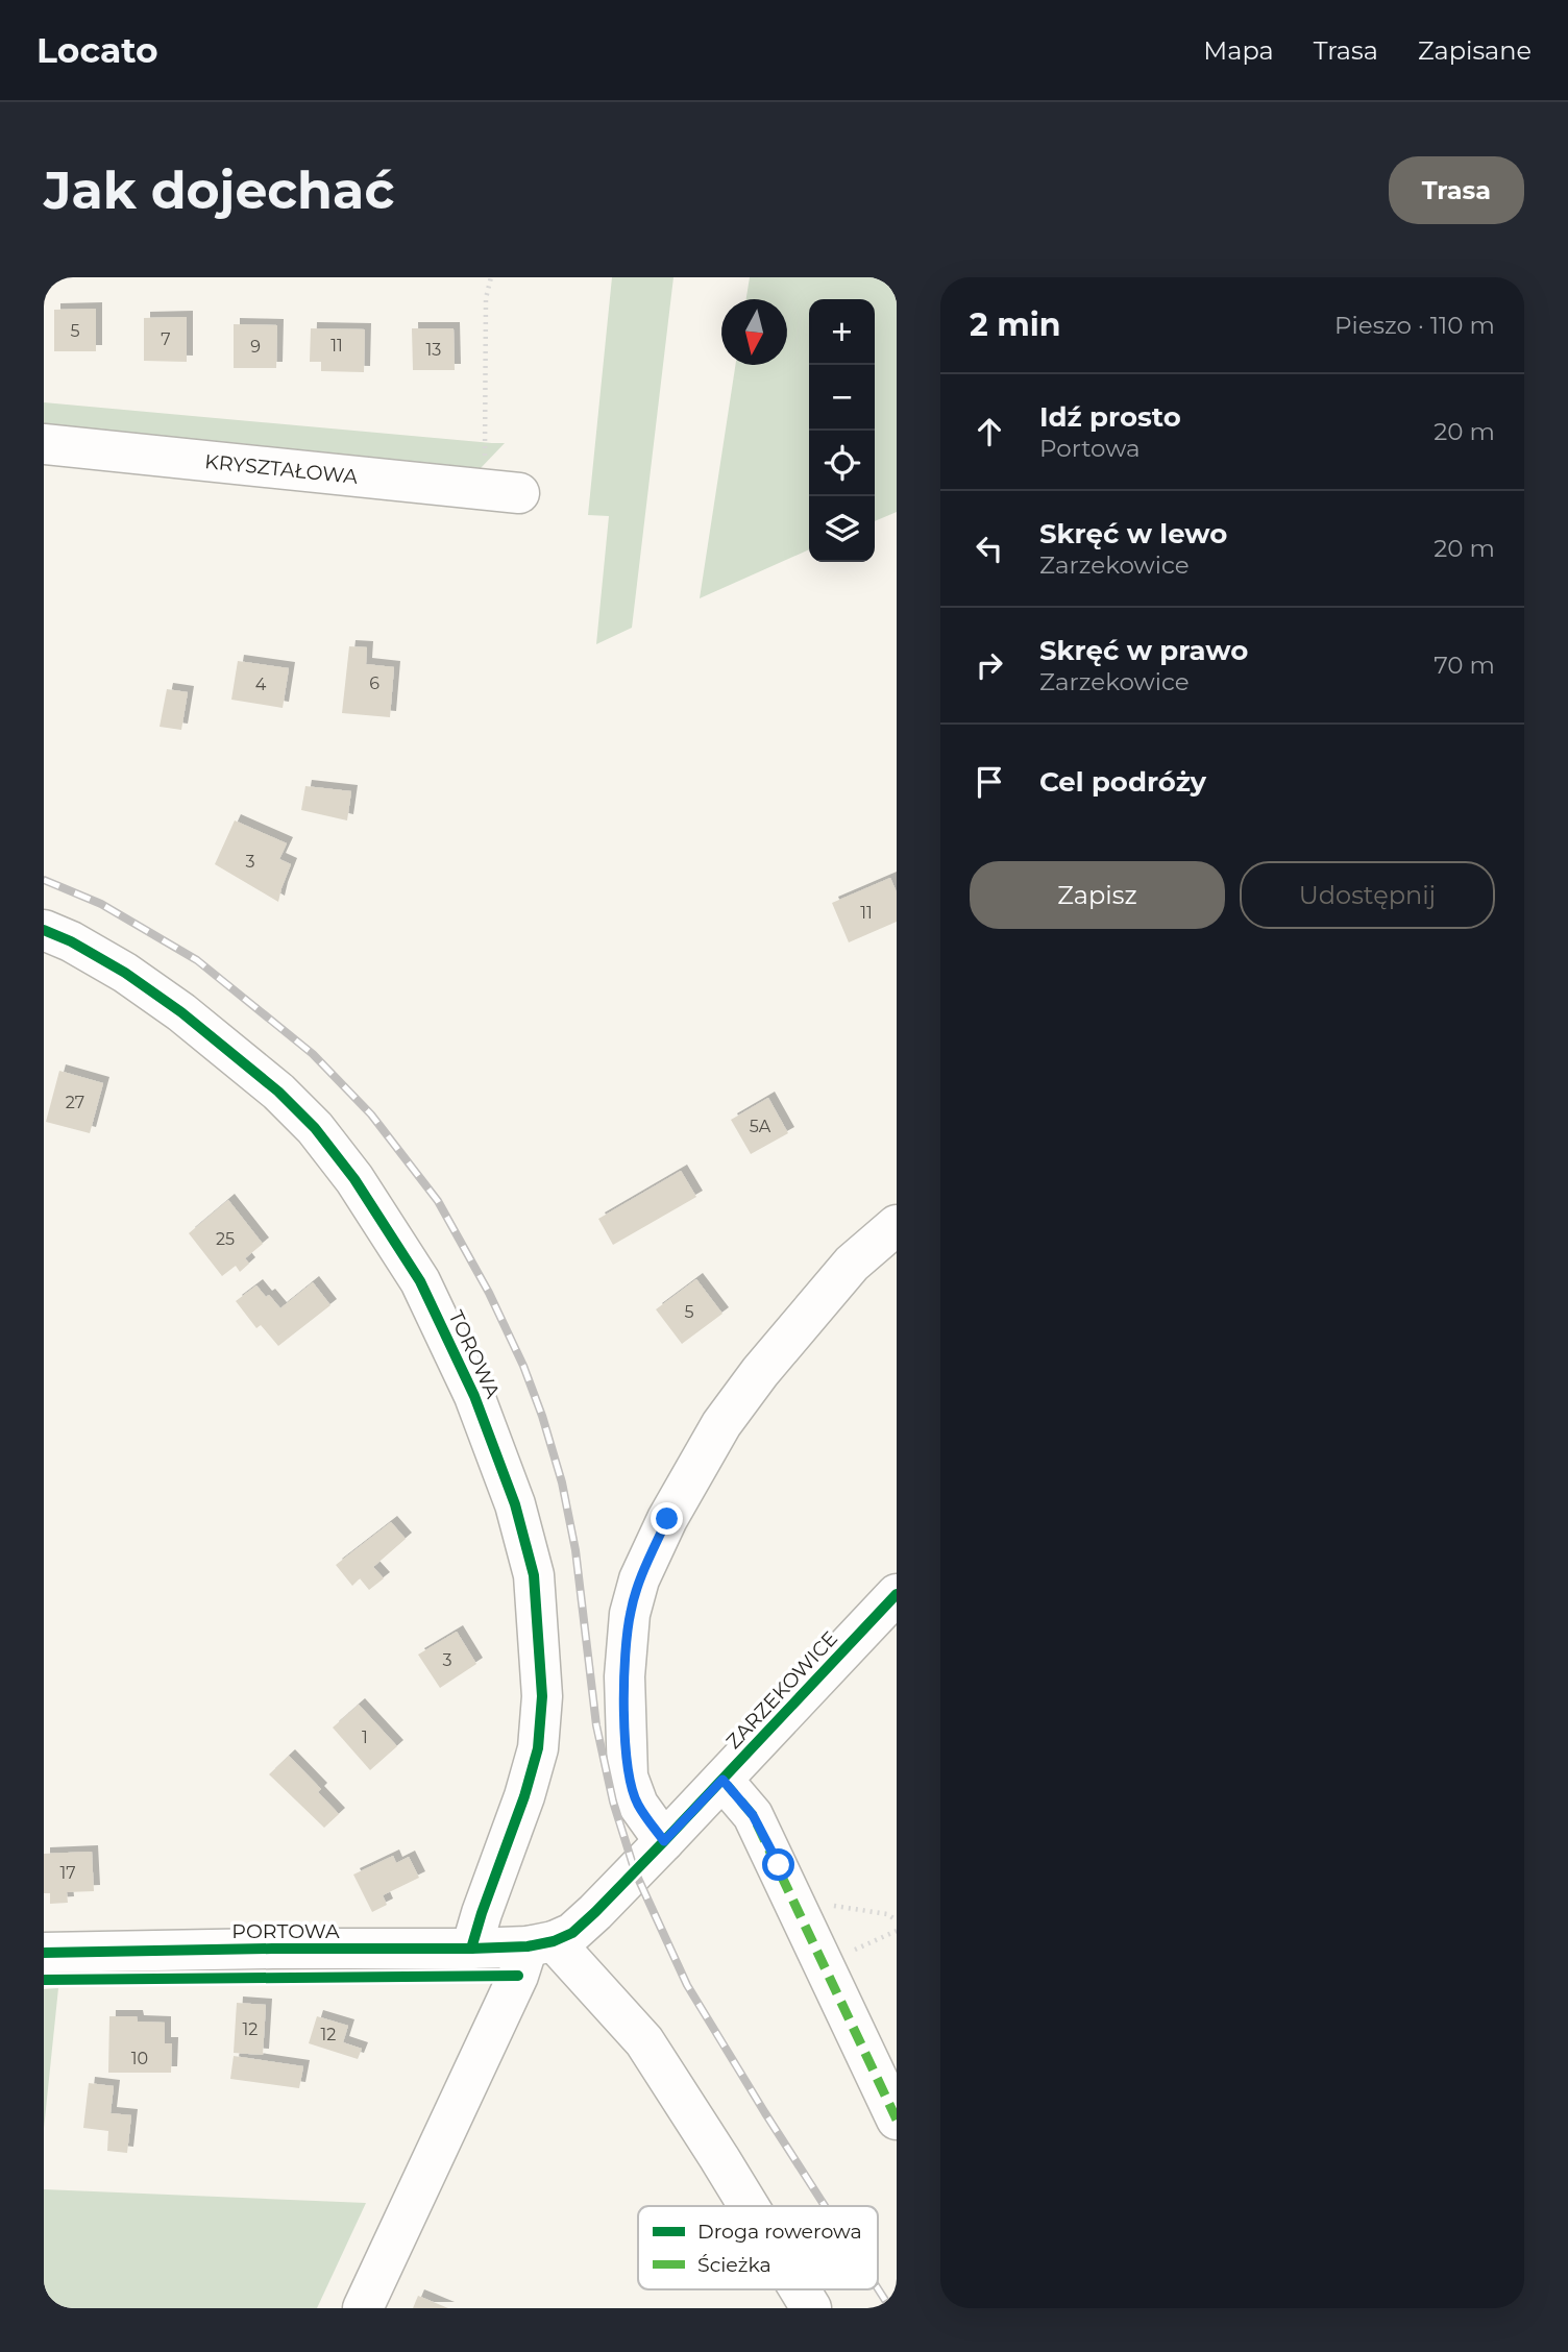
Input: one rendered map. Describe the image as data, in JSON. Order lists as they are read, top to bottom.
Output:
{
  "streets": {
    "street": [
      "KRYSZTAŁOWA",
      "TOROWA",
      "ZARZEKOWICE",
      "PORTOWA"
    ]
  },
  "crossings": [
    ["TOROWA", "PORTOWA"],
    ["ZARZEKOWICE", "PORTOWA"]
  ],
  "house_numbers": [
    "5",
    "7",
    "11",
    "9",
    "13",
    "6",
    "4",
    "3",
    "11",
    "27",
    "5A",
    "25",
    "5",
    "3",
    "1",
    "17",
    "12",
    "12",
    "10"
  ],
  "legend": ["Droga rowerowa", "Ścieżka"],
  "north": "bottom",
  "page": {
    "header": "Locato",
    "nav": ["Mapa", "Trasa", "Zapisane"],
    "buttons": [
      "Trasa",
      ["Zapisz", "Udostępnij"]
    ],
    "title": "Jak dojechać",
    "heading": ["2 min", "Pieszo · 110 m"],
    "map_buttons": ["+", "−"],
    "list": [
      ["Idź prosto", "Portowa", "20 m"],
      ["Skręć w lewo", "Zarzekowice", "20 m"],
      ["Skręć w prawo", "Zarzekowice", "70 m"],
      "Cel podróży"
    ]
  }
}
